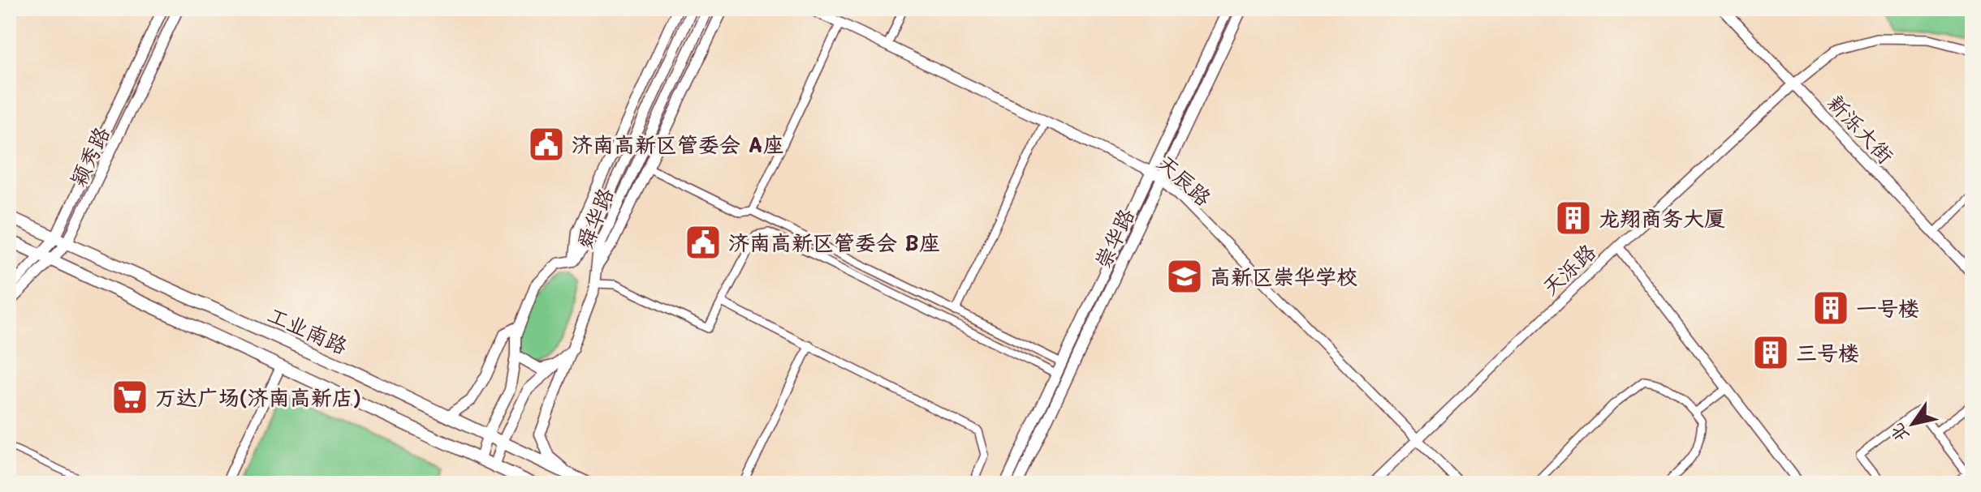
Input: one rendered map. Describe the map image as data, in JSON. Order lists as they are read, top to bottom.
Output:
{
  "streets": {
    "main road": [
      "新泺大街",
      "颖秀路",
      "天辰路",
      "舜华路",
      "崇华路",
      "工业南路"
    ],
    "street": ["天泺路"]
  },
  "crossings": [
    ["新泺大街", "天泺路"],
    ["颖秀路", "工业南路"],
    ["天辰路", "崇华路"],
    ["天辰路", "天泺路"],
    ["舜华路", "工业南路"]
  ],
  "places": {
    "public building": ["济南高新区管委会 A座", "济南高新区管委会 B座"],
    "building": ["龙翔商务大厦", "一号楼", "三号楼"],
    "school or university": ["高新区崇华学校"],
    "supermarket": ["万达广场(济南高新店)"]
  },
  "north": "bottom left"
}
